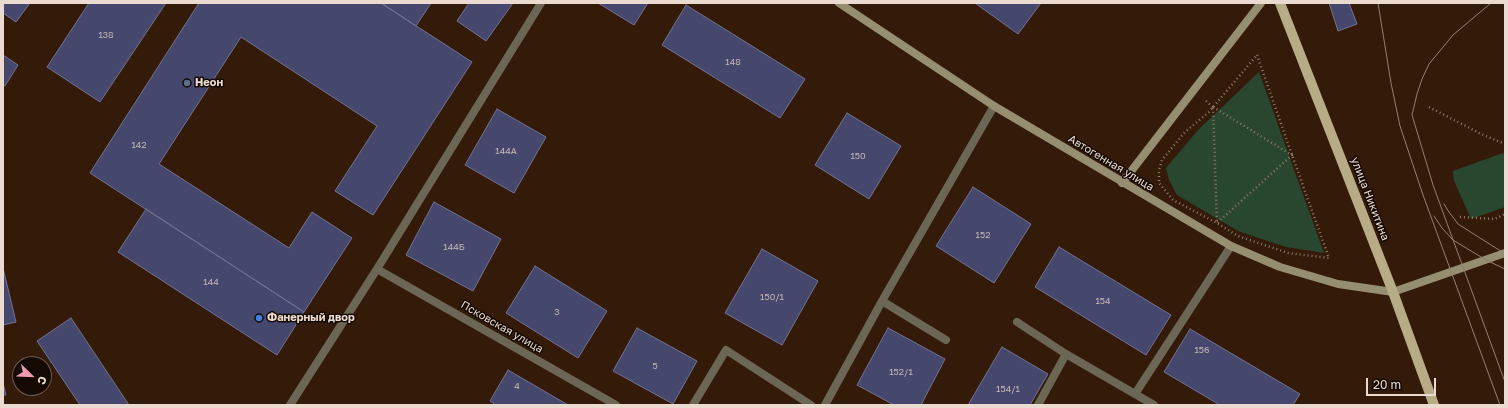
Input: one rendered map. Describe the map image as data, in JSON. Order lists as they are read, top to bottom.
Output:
{
  "streets": {
    "main road": ["улица Никитина"],
    "street": ["Автогенная улица", "Псковская улица"]
  },
  "crossings": [
    ["Автогенная улица", "улица Никитина"]
  ],
  "places": ["Неон", "Фанерный двор"],
  "house_numbers": [
    "138",
    "148",
    "142",
    "144А",
    "150",
    "152",
    "144Б",
    "144",
    "150/1",
    "154",
    "3",
    "156",
    "5",
    "152/1",
    "4",
    "154/1"
  ],
  "scale_bar": "20 m",
  "north": "bottom right"
}
